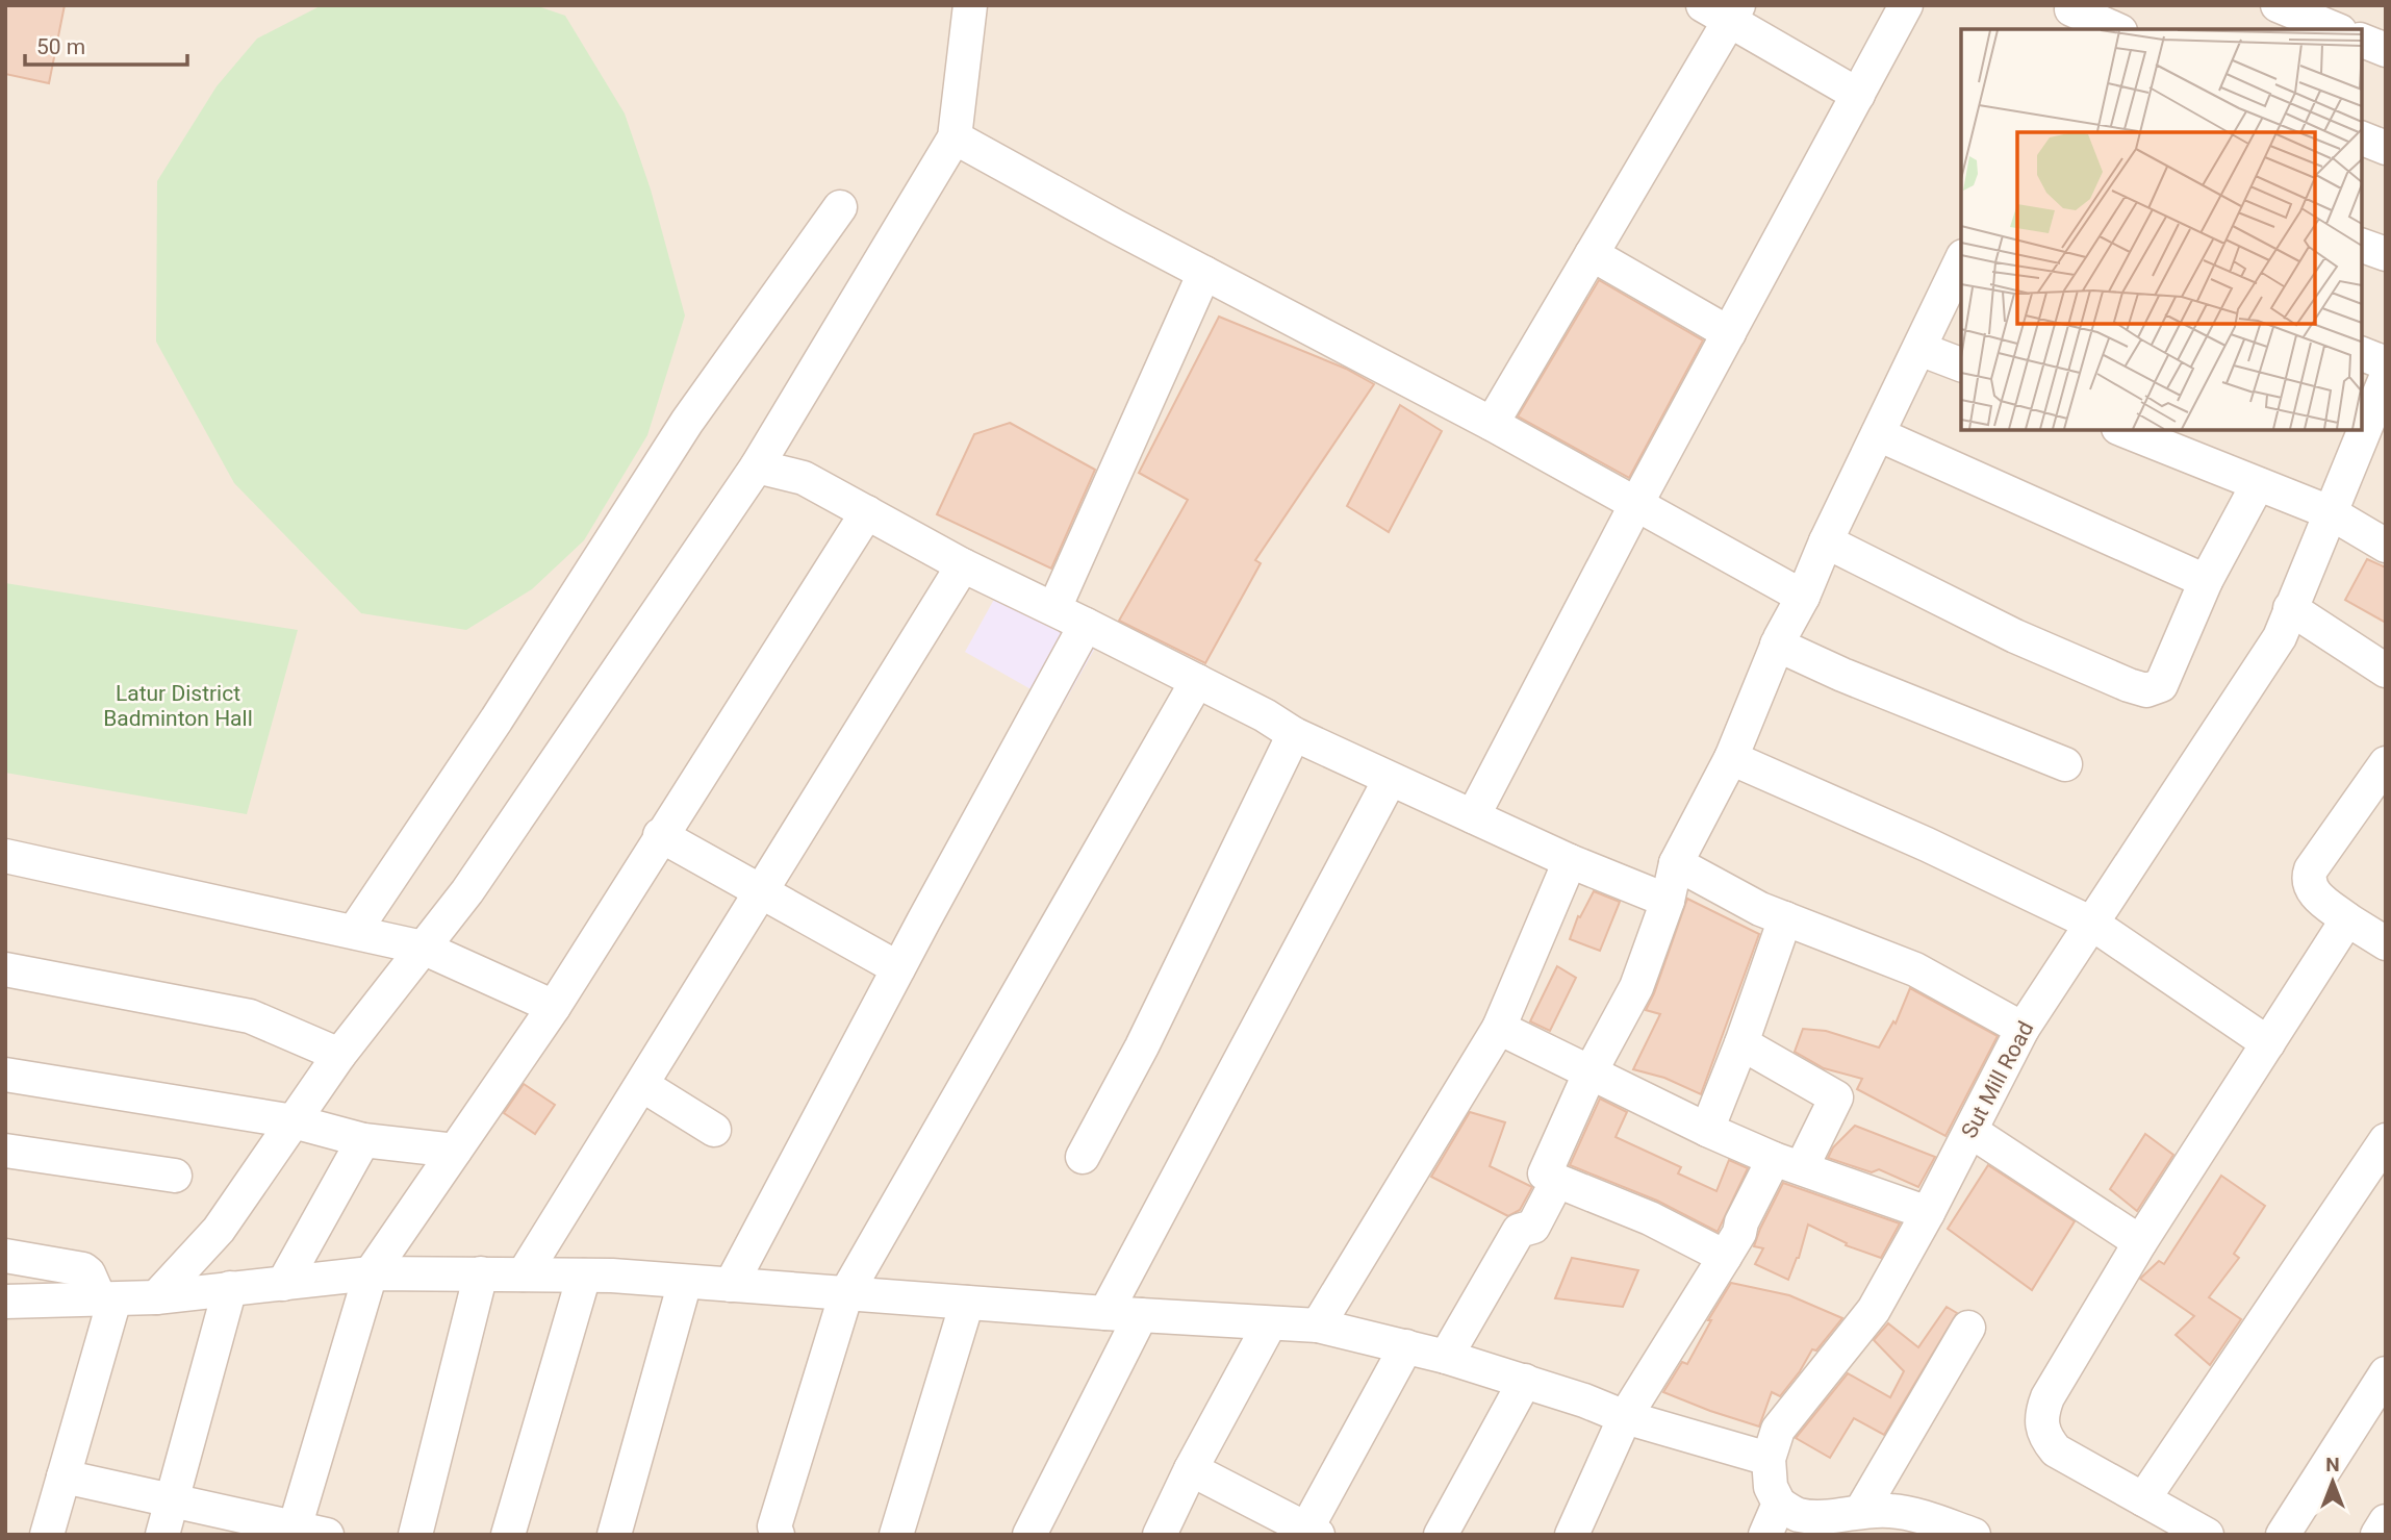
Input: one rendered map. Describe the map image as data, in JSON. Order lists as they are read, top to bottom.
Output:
{
  "streets": {
    "street": ["Sut Mill Road"]
  },
  "parks": ["Latur District Badminton Hall"],
  "scale_bar": "50 m",
  "north": "top"
}
